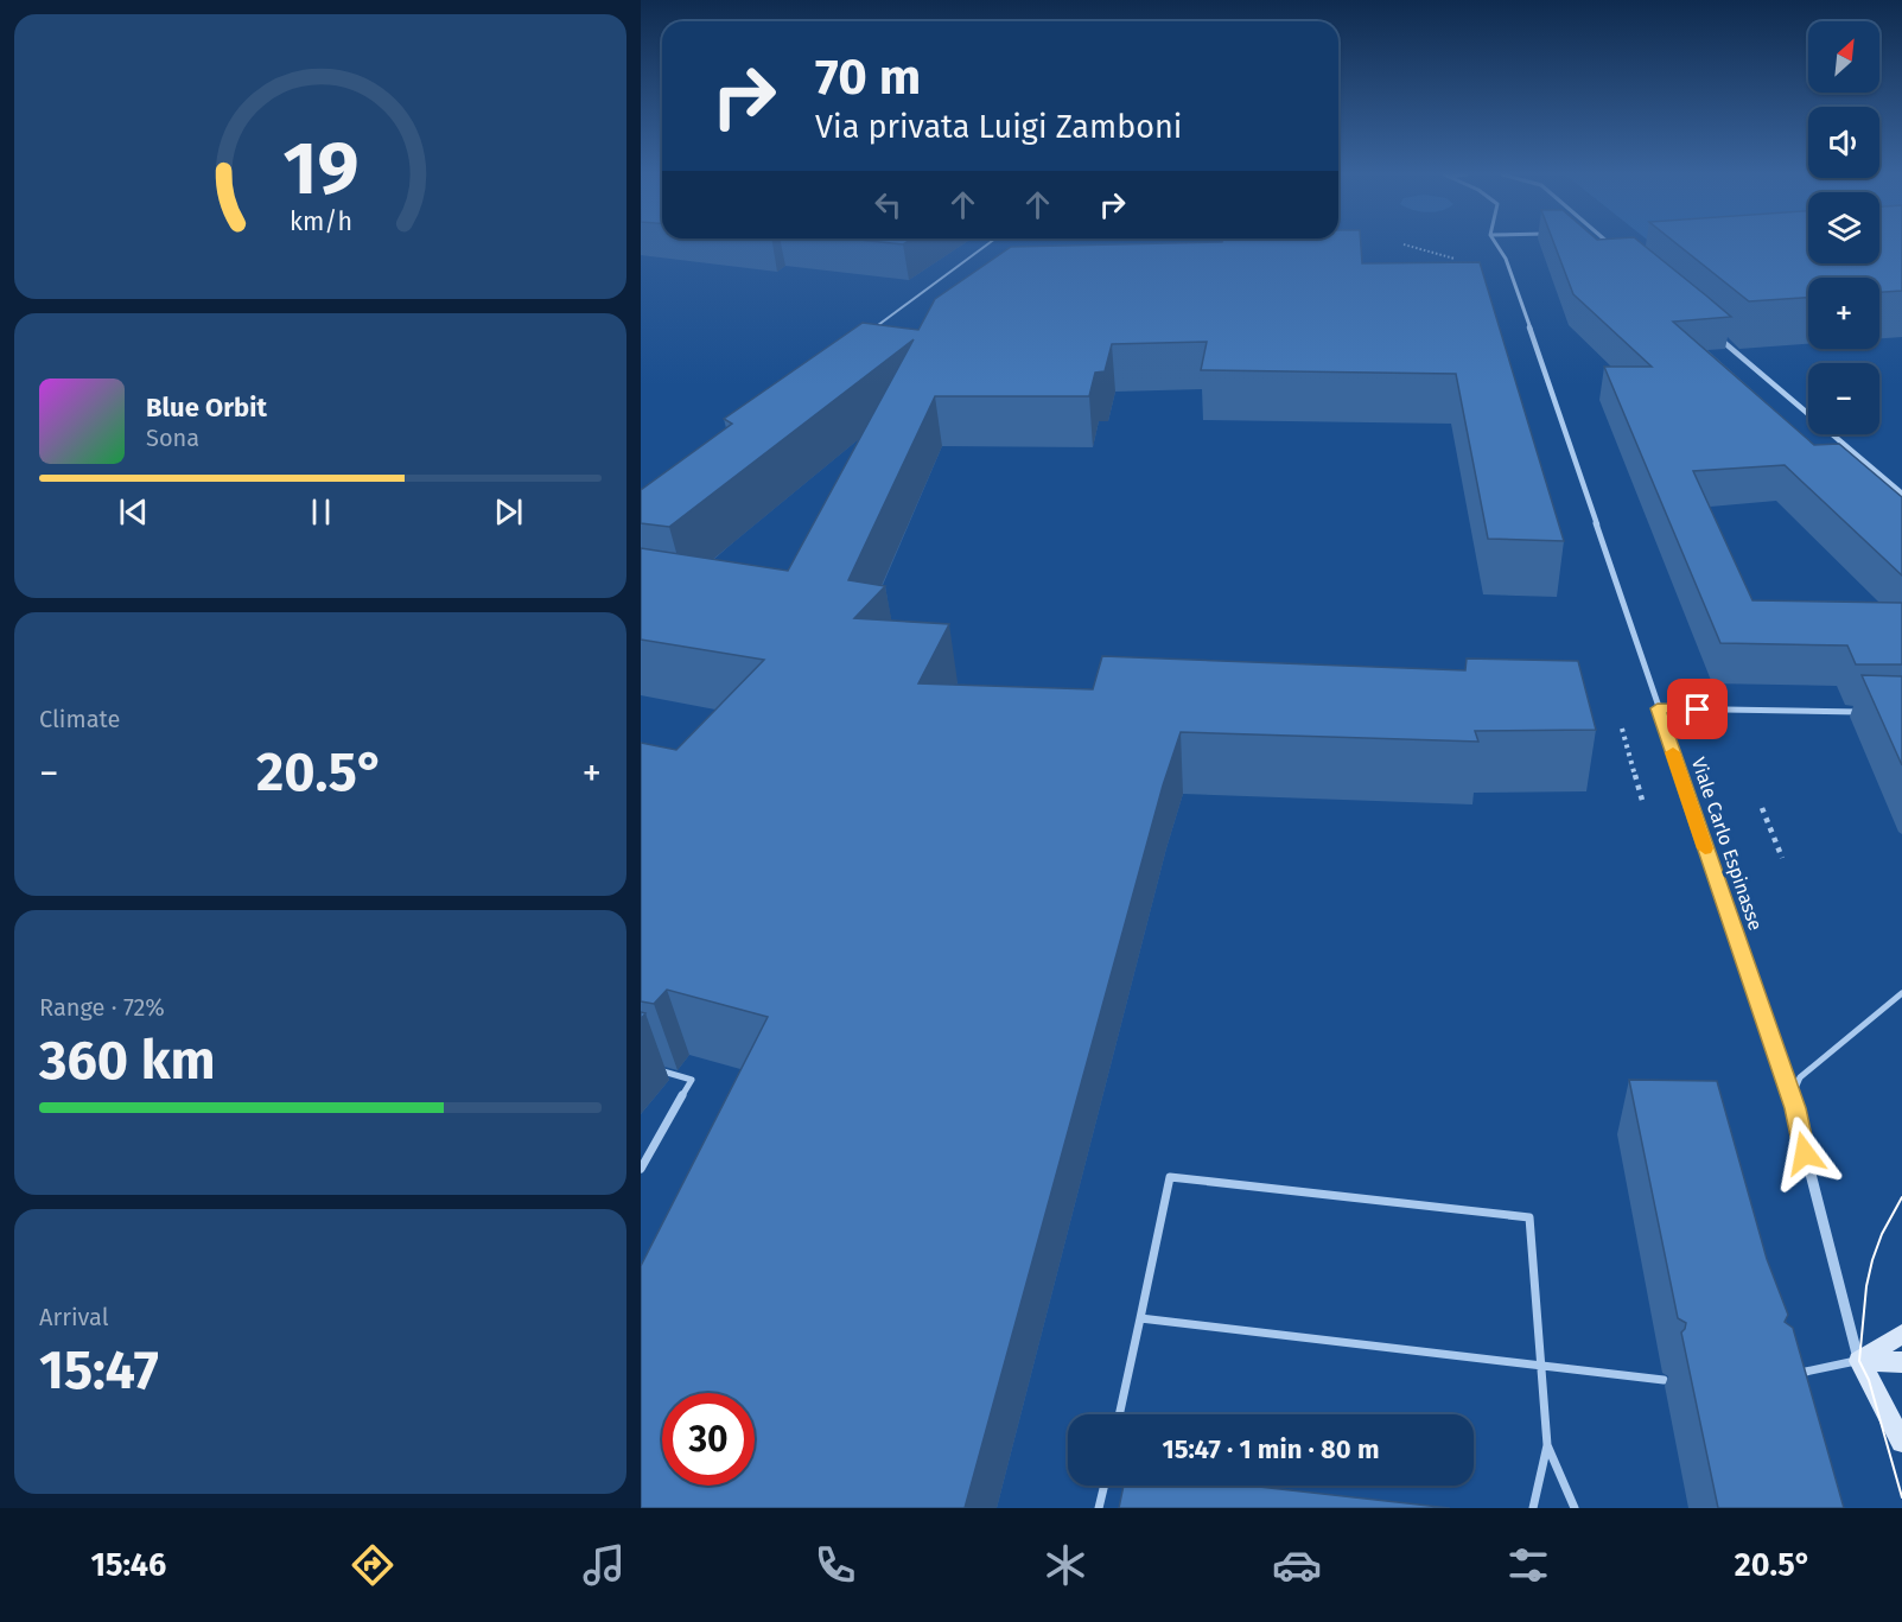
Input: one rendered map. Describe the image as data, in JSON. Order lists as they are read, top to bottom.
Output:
{
  "streets": {
    "street": ["Viale Carlo Espinasse"]
  },
  "north": "top right",
  "page": {
    "map_buttons": ["+", "−"],
    "turn": ["70 m", "Via privata Luigi Zamboni"],
    "song": ["Blue Orbit", "Sona"],
    "tile": [
      "Climate",
      ["Range · 72%", "360 km"],
      ["Arrival", "15:47"]
    ],
    "heat": ["−", "20.5°", "+"],
    "limit": "30",
    "trip": "15:47 · 1 min · 80 m",
    "tabs": ["15:46", "20.5°"],
    "gauge": ["19", "km/h"]
  }
}
